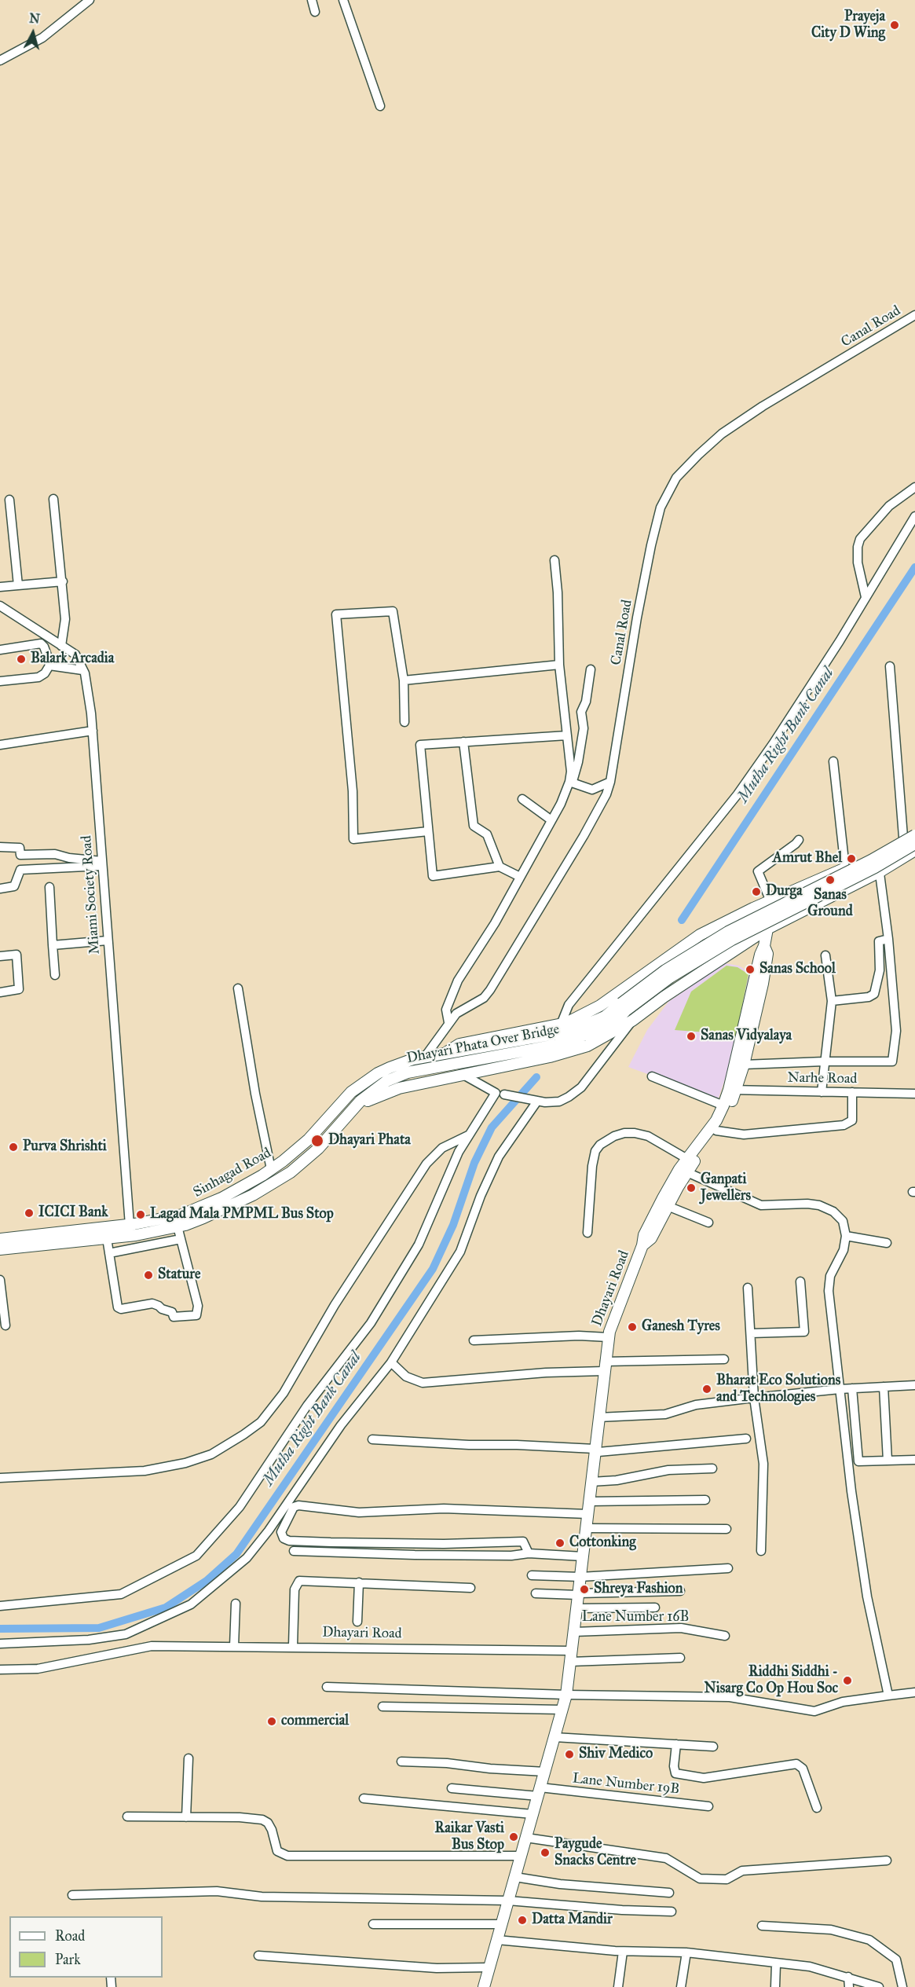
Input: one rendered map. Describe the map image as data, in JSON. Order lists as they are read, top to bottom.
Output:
{
  "streets": {
    "main road": ["Dhayari Phata Over Bridge", "Sinhagad Road", "Dhayari Road"],
    "street": [
      "Canal Road",
      "Miami Society Road",
      "Narhe Road",
      "Lane Number 16B",
      "Lane Number 19B"
    ]
  },
  "crossings": [
    ["Canal Road", "Sinhagad Road"],
    ["Miami Society Road", "Sinhagad Road"],
    ["Dhayari Phata Over Bridge", "Sinhagad Road"],
    ["Narhe Road", "Dhayari Road"],
    ["Dhayari Road", "Lane Number 16B"],
    ["Dhayari Road", "Lane Number 19B"]
  ],
  "water": ["Mutha Right Bank Canal"],
  "places": [
    "Prayeja City D Wing",
    "Balark Arcadia",
    "Amrut Bhel",
    "Sanas Ground",
    "Durga",
    "Sanas School",
    "Sanas Vidyalaya",
    "Dhayari Phata",
    "Purva Shrishti",
    "Ganpati Jewellers",
    "ICICI Bank",
    "Lagad Mala PMPML Bus Stop",
    "Stature",
    "Ganesh Tyres",
    "Bharat Eco Solutions and Technologies",
    "Cottonking",
    "Shreya Fashion",
    "Riddhi Siddhi - Nisarg Co Op Hou Soc",
    "commercial",
    "Shiv Medico",
    "Raikar Vasti Bus Stop",
    "Paygude Snacks Centre",
    "Datta Mandir"
  ],
  "legend": ["Road", "Park"],
  "north": "top"
}
